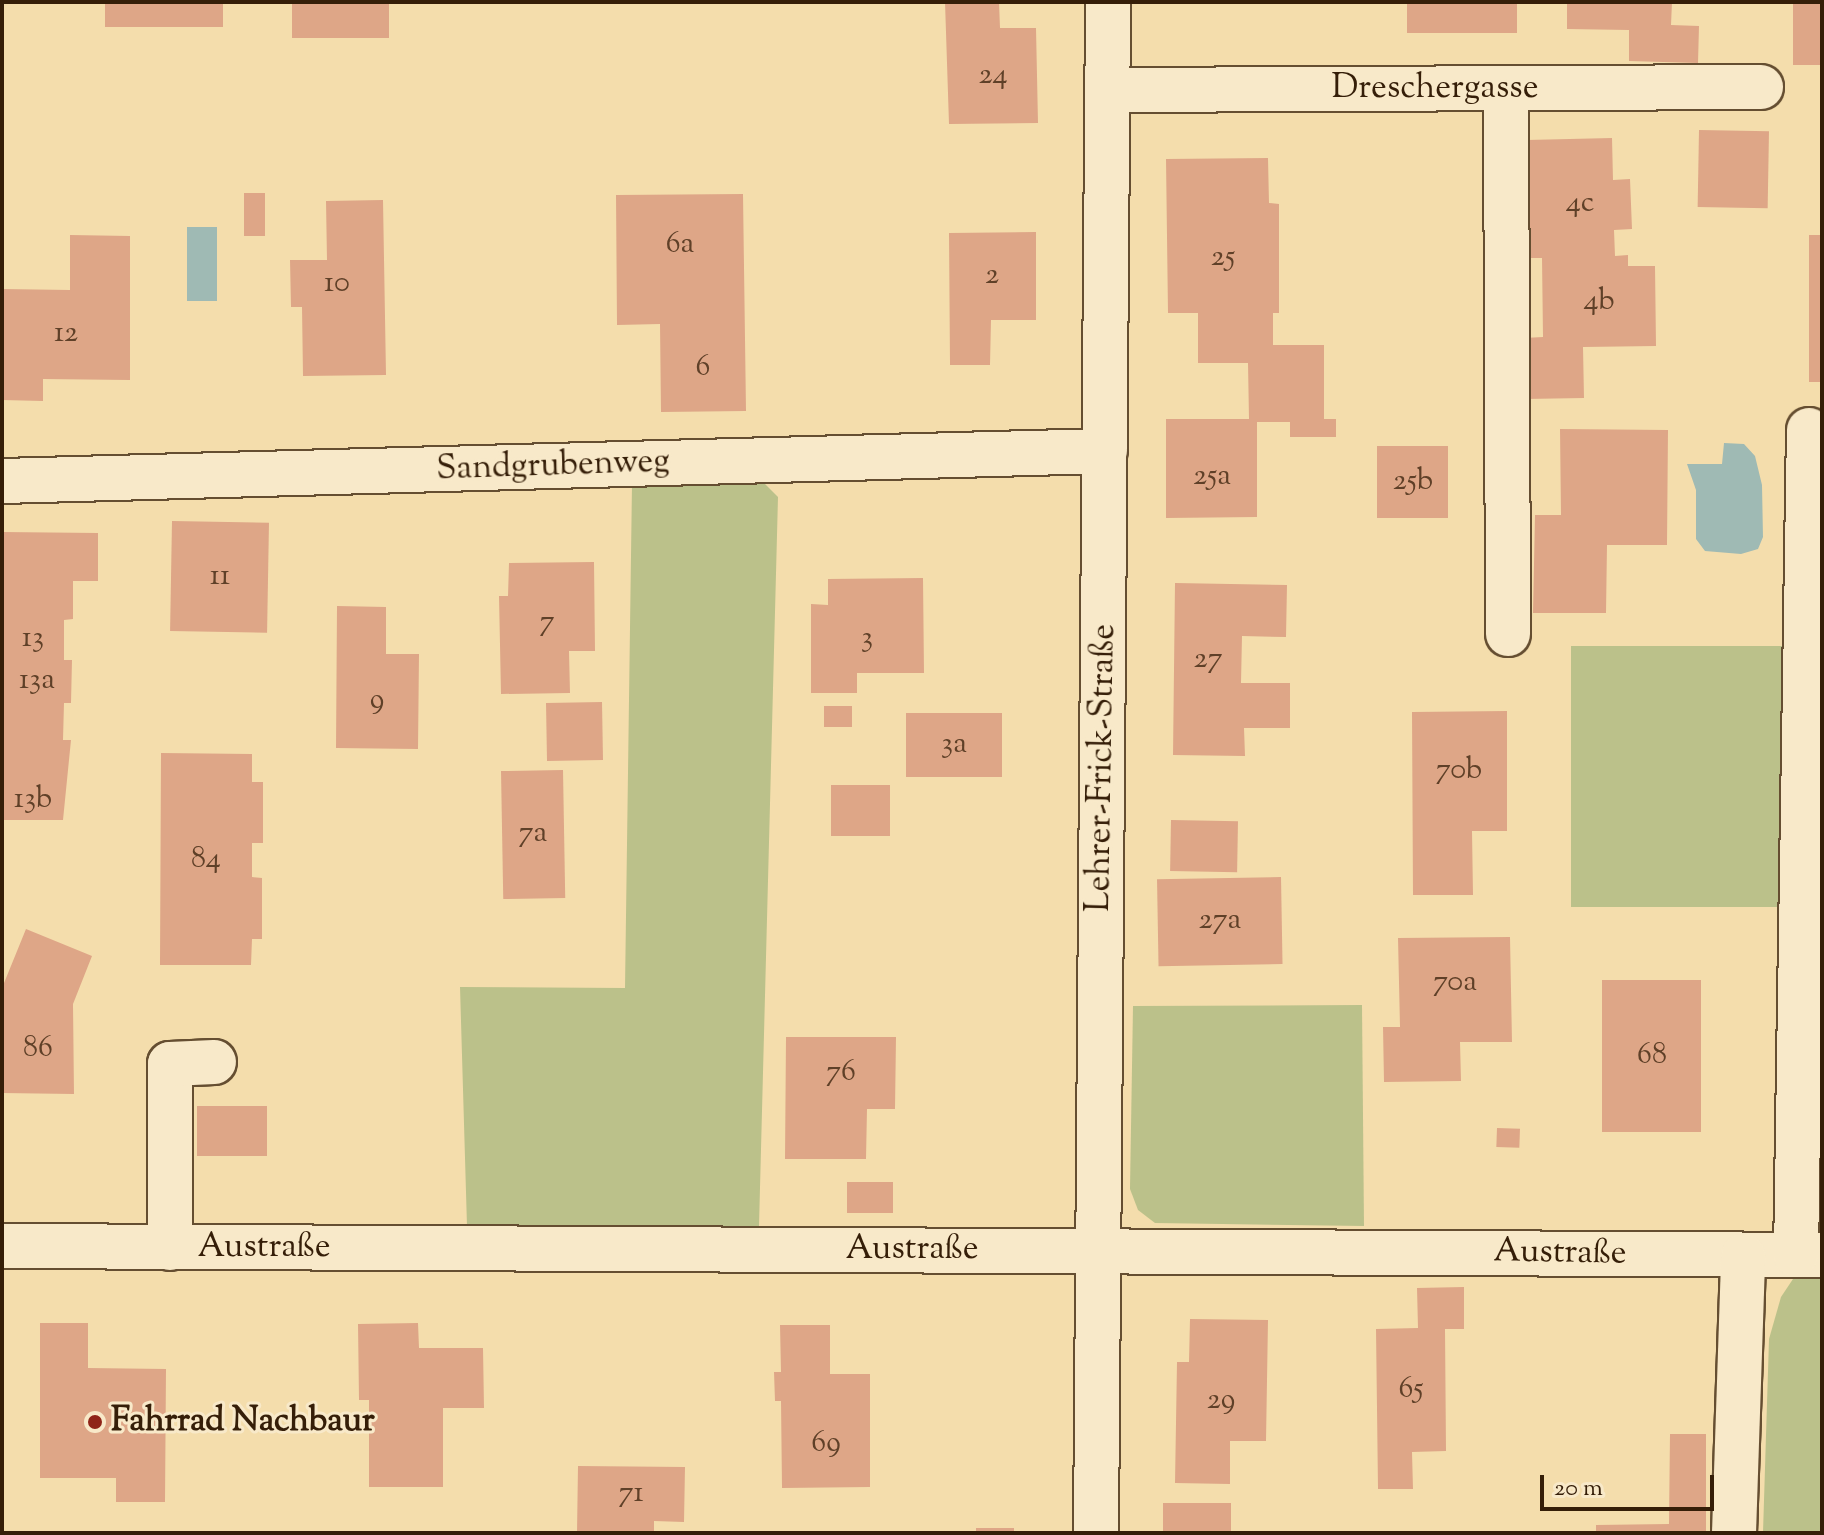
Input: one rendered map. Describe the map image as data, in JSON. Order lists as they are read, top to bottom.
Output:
{
  "streets": {
    "street": [
      "Dreschergasse",
      "Sandgrubenweg",
      "Lehrer-Frick-Straße",
      "Austraße"
    ]
  },
  "crossings": [
    ["Dreschergasse", "Lehrer-Frick-Straße"],
    ["Sandgrubenweg", "Lehrer-Frick-Straße"],
    ["Lehrer-Frick-Straße", "Austraße"]
  ],
  "places": ["Fahrrad Nachbaur"],
  "house_numbers": [
    "24",
    "4c",
    "6a",
    "25",
    "2",
    "10",
    "4b",
    "12",
    "6",
    "25a",
    "25b",
    "11",
    "7",
    "13",
    "3",
    "27",
    "13a",
    "9",
    "3a",
    "70b",
    "13b",
    "7a",
    "84",
    "27a",
    "70a",
    "86",
    "68",
    "76",
    "65",
    "29",
    "69",
    "71"
  ],
  "scale_bar": "20 m"
}
